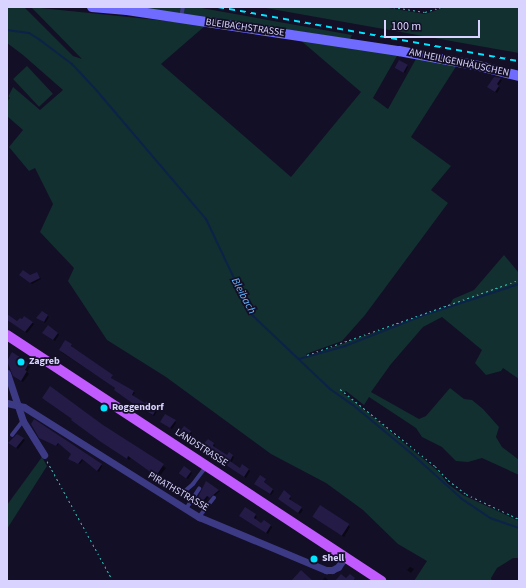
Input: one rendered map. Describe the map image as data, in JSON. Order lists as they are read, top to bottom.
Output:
{
  "streets": {
    "main road": ["BLEIBACHSTRASSE", "AM HEILIGENHÄUSCHEN", "LANDSTRASSE"],
    "street": ["PIRATHSTRASSE"]
  },
  "crossings": [
    ["BLEIBACHSTRASSE", "AM HEILIGENHÄUSCHEN"],
    ["LANDSTRASSE", "PIRATHSTRASSE"]
  ],
  "water": ["Bleibach"],
  "places": ["Zagreb", "Roggendorf", "Shell"],
  "scale_bar": "100 m"
}
